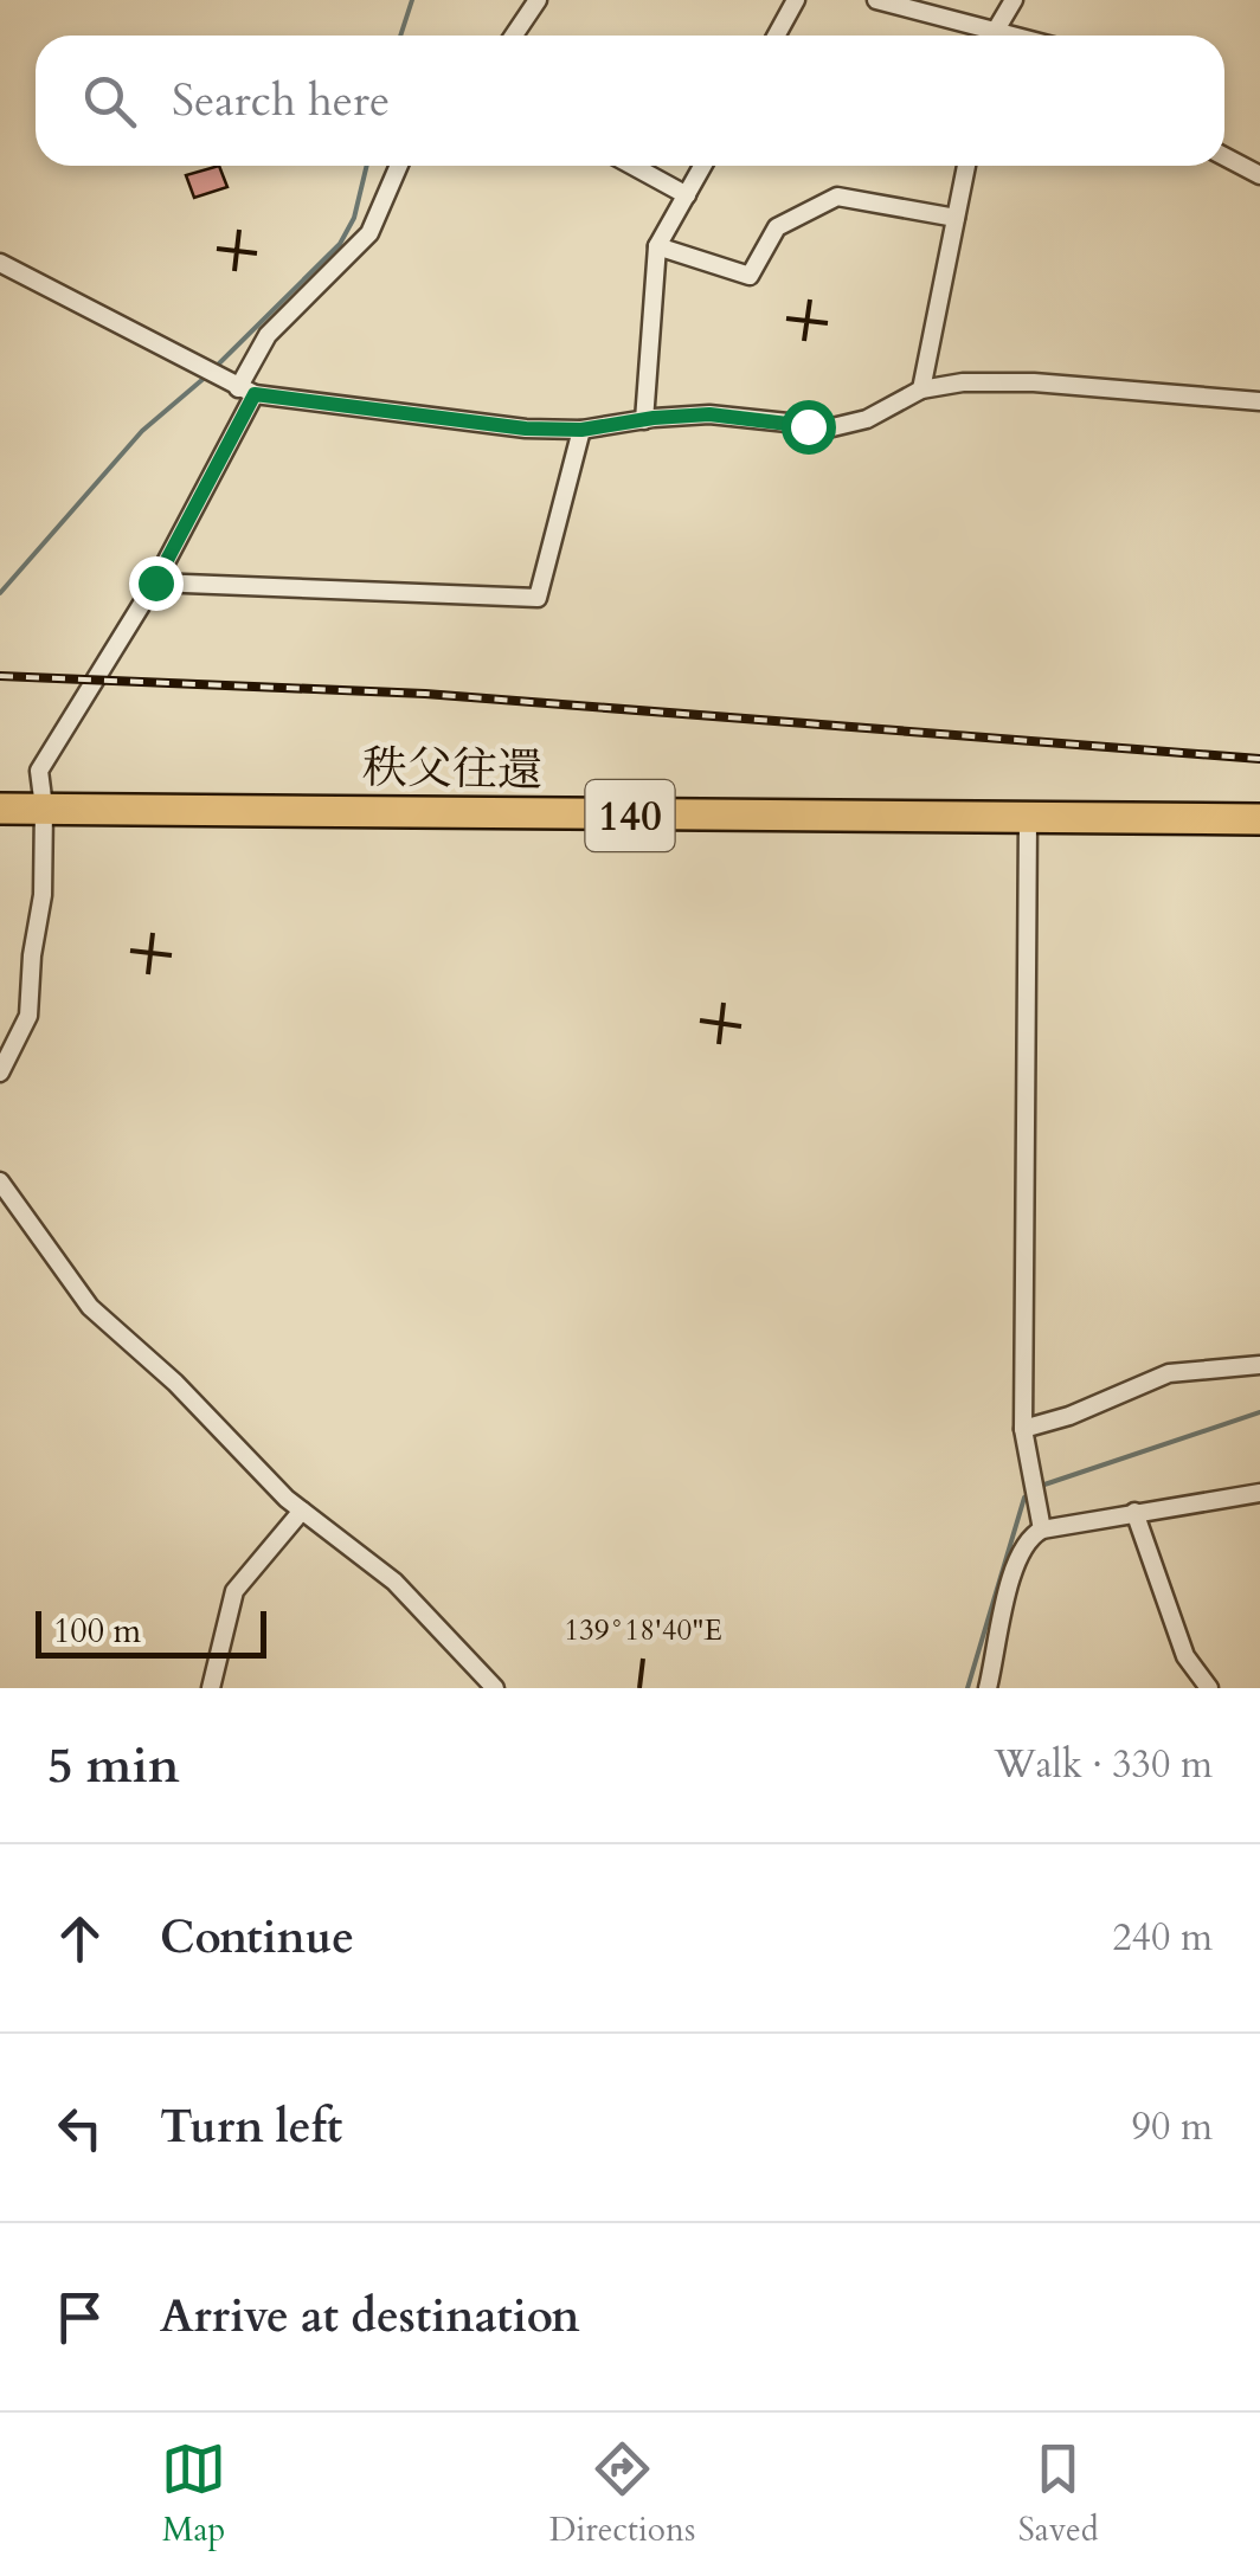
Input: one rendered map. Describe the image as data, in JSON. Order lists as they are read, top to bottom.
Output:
{
  "streets": {
    "highway": ["秩父往還", "140"]
  },
  "scale_bar": "100 m",
  "page": {
    "search": "Search here",
    "scale": "100 m",
    "heading": ["5 min", "Walk · 330 m"],
    "list": [
      ["Continue", "240 m"],
      ["Turn left", "90 m"],
      "Arrive at destination"
    ],
    "nav": ["Map", "Directions", "Saved"]
  },
  "coordinates": ["139°18'40\"E"]
}
